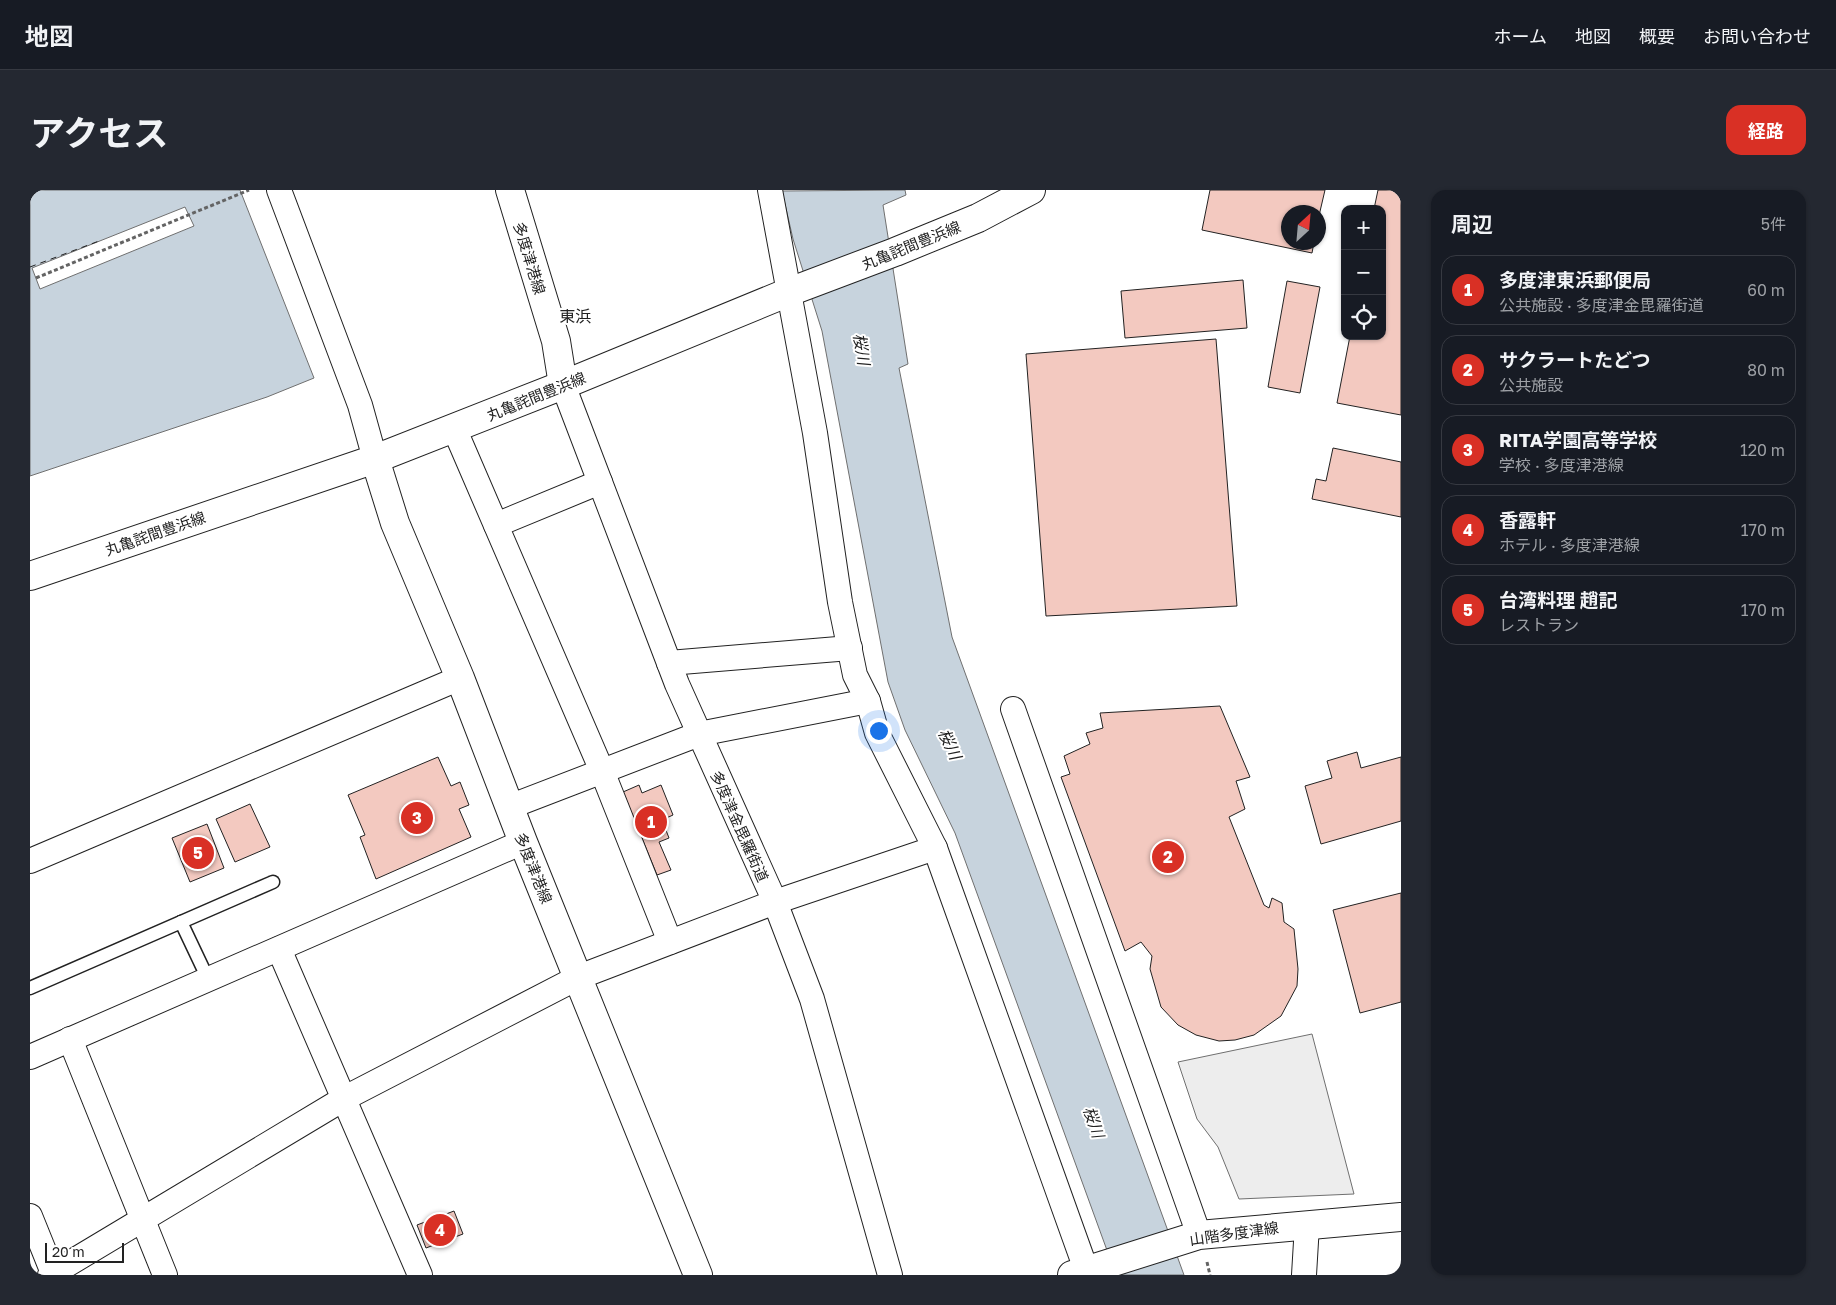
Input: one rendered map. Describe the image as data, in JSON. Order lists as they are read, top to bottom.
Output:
{
  "streets": {
    "main road": ["丸亀詫間豊浜線", "多度津港線", "山階多度津線"],
    "street": ["多度津金毘羅街道"]
  },
  "crossings": [
    ["丸亀詫間豊浜線", "多度津港線"],
    ["丸亀詫間豊浜線", "多度津金毘羅街道"],
    ["多度津港線", "多度津金毘羅街道"]
  ],
  "districts": ["東浜"],
  "water": ["桜川"],
  "scale_bar": "20 m",
  "north": "top right",
  "page": {
    "header": "地図",
    "nav": [
      "ホーム",
      "地図",
      "概要",
      "お問い合わせ"
    ],
    "title": "アクセス",
    "buttons": "経路",
    "heading": ["周辺", "5件"],
    "map_buttons": ["+", "−"],
    "list": [
      {
        "mark": "1",
        "name": "多度津東浜郵便局",
        "note": "公共施設 · 多度津金毘羅街道",
        "value": "60 m"
      },
      {
        "mark": "2",
        "name": "サクラートたどつ",
        "note": "公共施設",
        "value": "80 m"
      },
      {
        "mark": "3",
        "name": "RITA学園高等学校",
        "note": "学校 · 多度津港線",
        "value": "120 m"
      },
      {
        "mark": "4",
        "name": "香露軒",
        "note": "ホテル · 多度津港線",
        "value": "170 m"
      },
      {
        "mark": "5",
        "name": "台湾料理 趙記",
        "note": "レストラン",
        "value": "170 m"
      }
    ],
    "pins": [
      "3",
      "1",
      "5",
      "2",
      "4"
    ],
    "scale": "20 m"
  }
}
